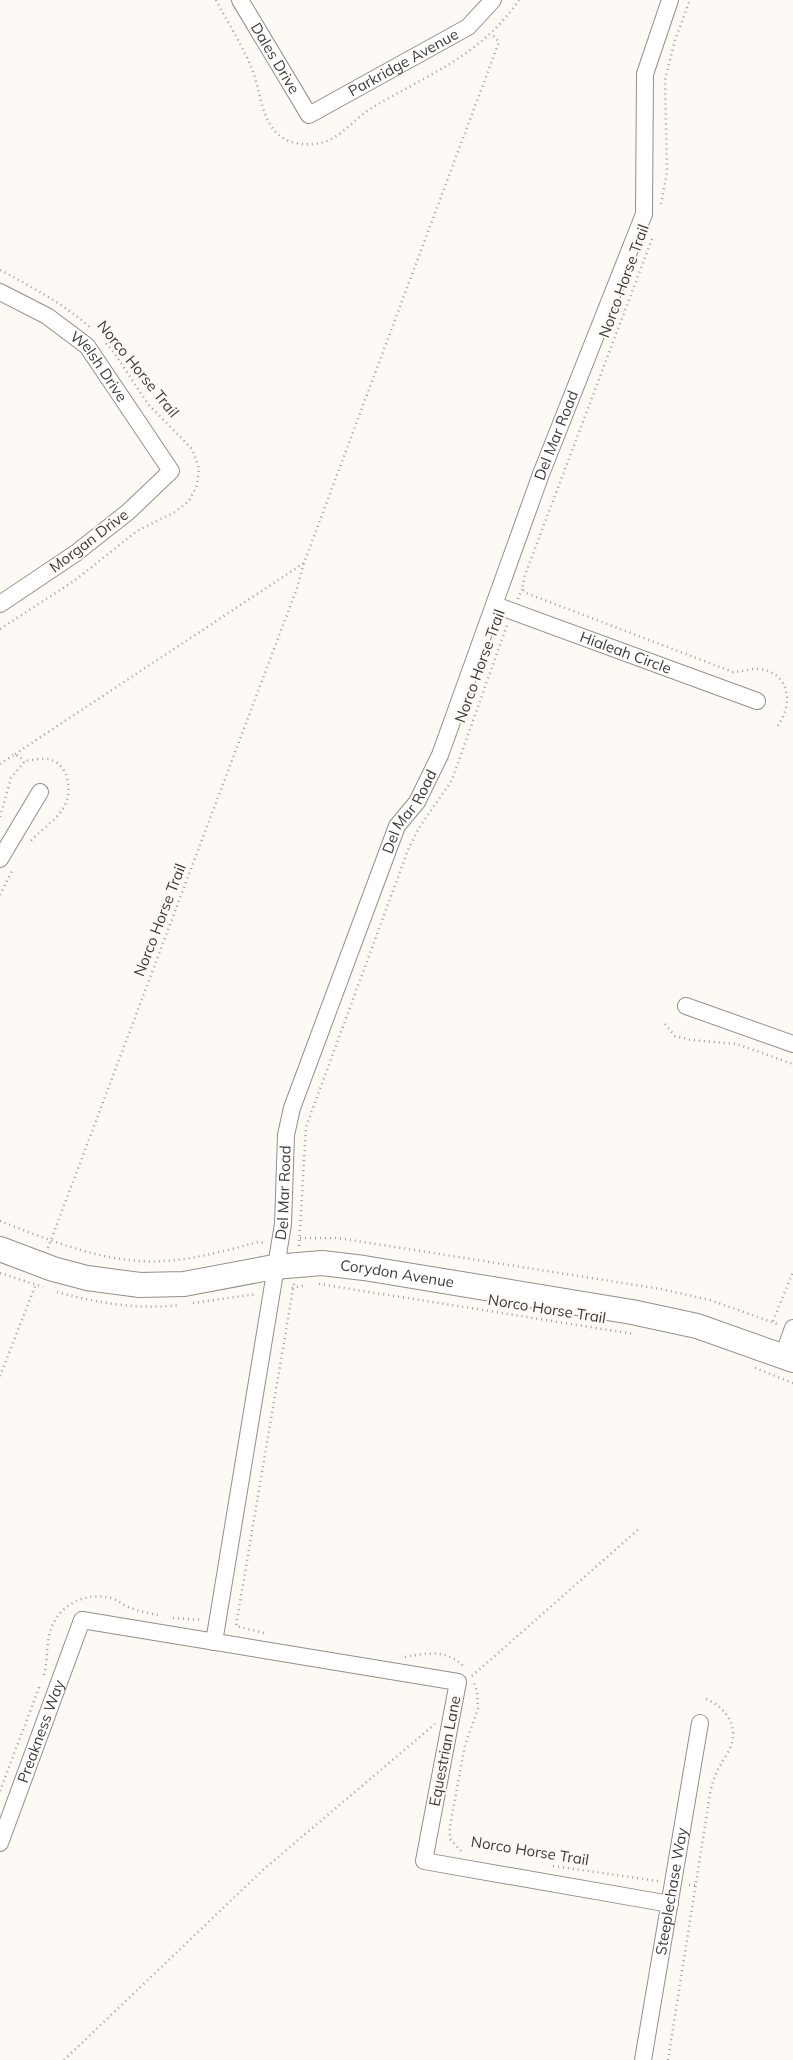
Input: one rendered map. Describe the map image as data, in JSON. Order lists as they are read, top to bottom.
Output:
{
  "streets": {
    "main road": ["Corydon Avenue"],
    "street": [
      "Dales Drive",
      "Parkridge Avenue",
      "Welsh Drive",
      "Del Mar Road",
      "Morgan Drive",
      "Hialeah Circle",
      "Preakness Way",
      "Equestrian Lane",
      "Steeplechase Way"
    ],
    "path": ["Norco Horse Trail"]
  },
  "crossings": [
    ["Dales Drive", "Parkridge Avenue"],
    ["Norco Horse Trail", "Del Mar Road"],
    ["Norco Horse Trail", "Hialeah Circle"],
    ["Norco Horse Trail", "Corydon Avenue"],
    ["Norco Horse Trail", "Steeplechase Way"],
    ["Welsh Drive", "Morgan Drive"],
    ["Del Mar Road", "Hialeah Circle"],
    ["Del Mar Road", "Corydon Avenue"],
    ["Del Mar Road", "Equestrian Lane"],
    ["Preakness Way", "Equestrian Lane"],
    ["Equestrian Lane", "Steeplechase Way"]
  ]
}
